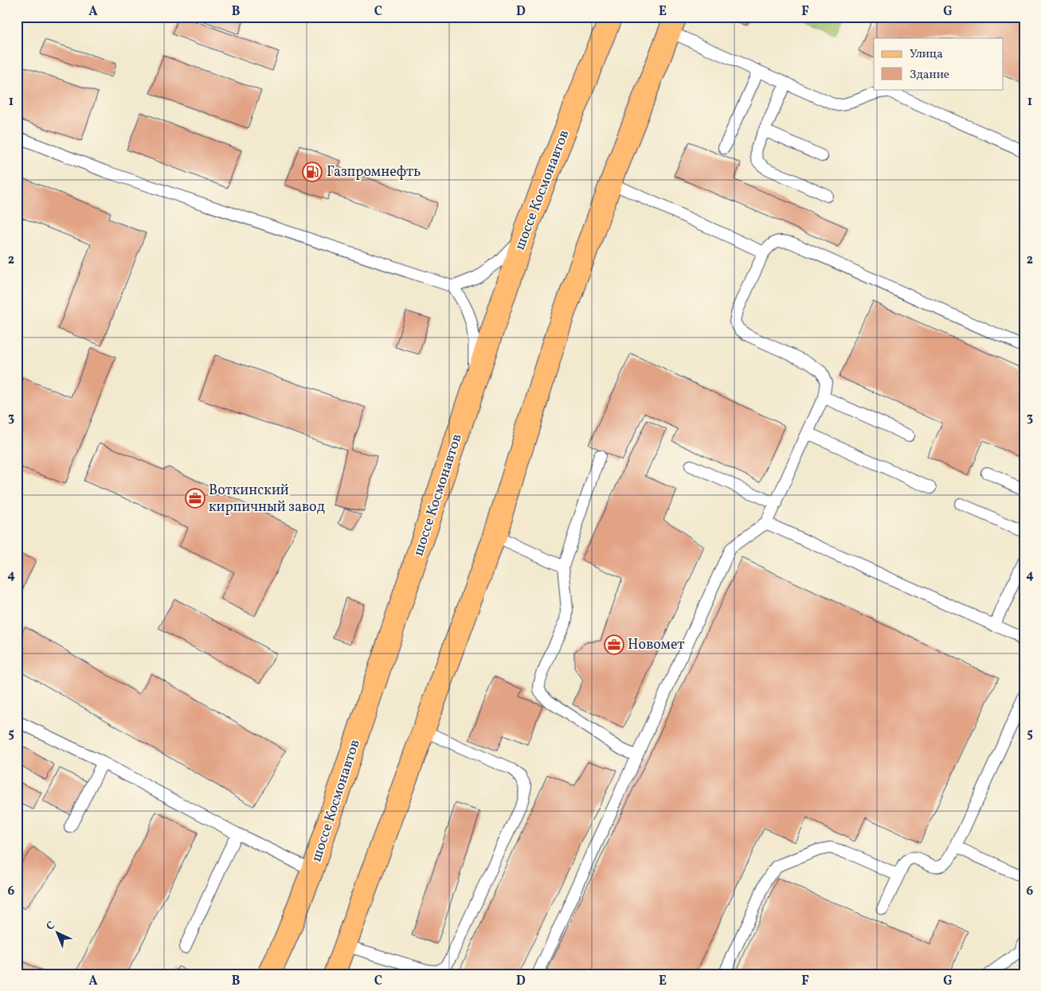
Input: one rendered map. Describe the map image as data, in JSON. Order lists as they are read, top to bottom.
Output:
{
  "streets": {
    "main road": ["шоссе Космонавтов"]
  },
  "places": {
    "fuel station": ["Газпромнефть"],
    "office": ["Воткинский кирпичный завод", "Новомет"]
  },
  "legend": ["Улица", "Здание"],
  "north": "top left",
  "grid": {
    "columns": [
      "A",
      "B",
      "C",
      "D",
      "E",
      "F",
      "G"
    ],
    "rows": [
      "1",
      "2",
      "3",
      "4",
      "5",
      "6"
    ]
  }
}
